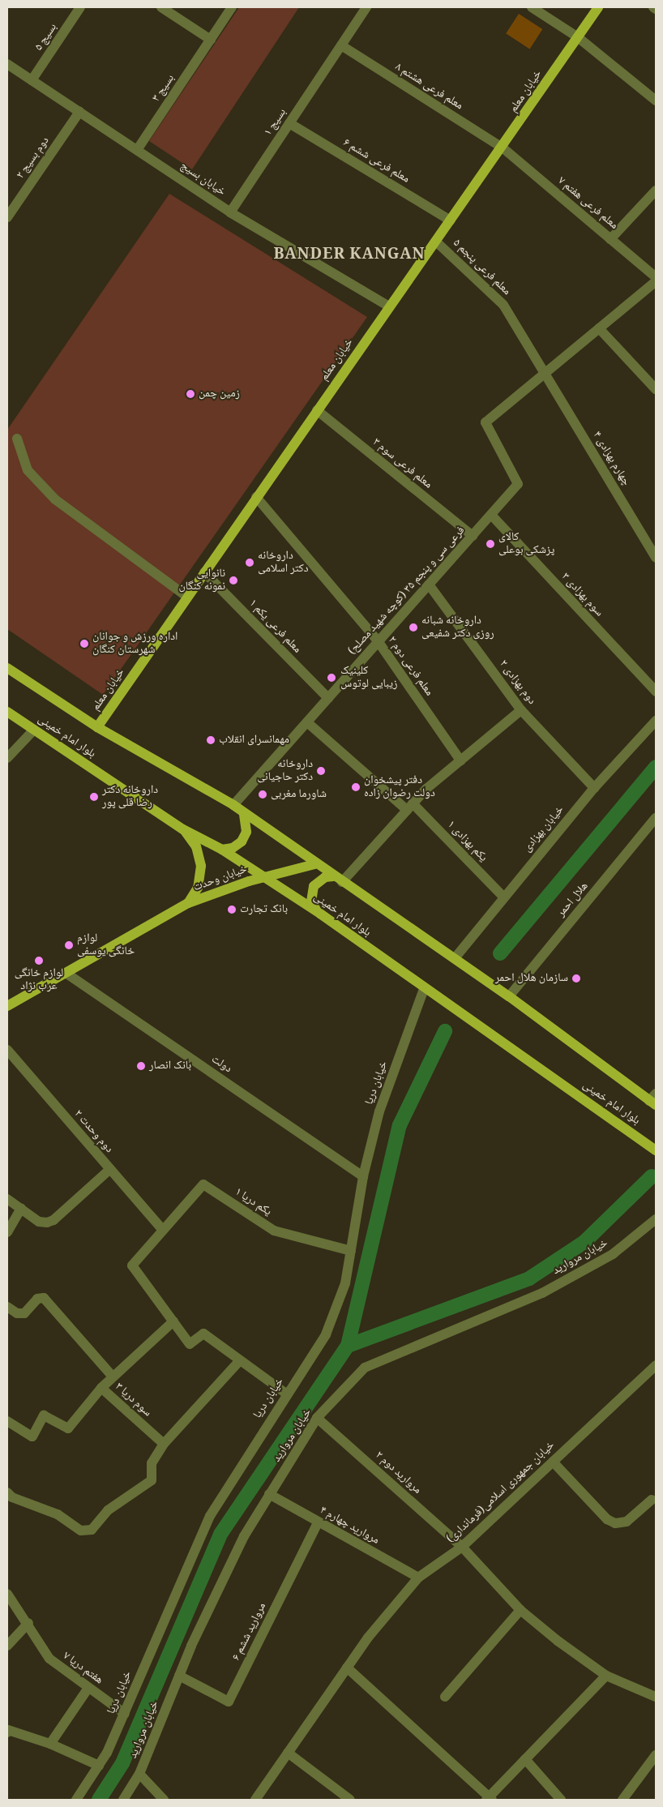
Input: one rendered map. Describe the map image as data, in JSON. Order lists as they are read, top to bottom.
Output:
{
  "streets": {
    "main road": ["خیابان معلم", "بلوار امام خمینی", "خیابان وحدت"],
    "street": [
      "بسیج ۵",
      "معلم فرعی هشتم ۸",
      "بسیج ۳",
      "بسیج ۱",
      "دوم بسیج ۲",
      "معلم فرعی ششم ۶",
      "خیابان بسیج",
      "معلم فرعی هفتم ۷",
      "معلم فرعی پنجم ۵",
      "چهارم بهزادی ۴",
      "معلم فرعی سوم ۳",
      "فرعی سی و پنجم ۳۵ (کوچه شهید مصلح)",
      "سوم بهزادی ۳",
      "معلم فرعی یکم ۱",
      "معلم فرعی دوم ۲",
      "دوم بهزادی ۲",
      "خیابان بهزادی",
      "یکم بهزادی ۱",
      "هلال احمر",
      "دولت",
      "خیابان دریا",
      "دوم وحدت ۲",
      "یکم دریا ۱",
      "خیابان مروارید",
      "سوم دریا ۳",
      "مروارید دوم ۲",
      "خیابان جمهوری اسلامی(فرمانداری)",
      "مروارید چهارم ۴",
      "مروارید ششم ۶",
      "هفتم دریا ۷"
    ]
  },
  "crossings": [
    ["بسیج ۵", "خیابان بسیج"],
    ["معلم فرعی هشتم ۸", "خیابان معلم"],
    ["معلم فرعی هشتم ۸", "بسیج ۱"],
    ["معلم فرعی هشتم ۸", "معلم فرعی هفتم ۷"],
    ["بسیج ۳", "خیابان بسیج"],
    ["خیابان معلم", "معلم فرعی ششم ۶"],
    ["خیابان معلم", "خیابان بسیج"],
    ["خیابان معلم", "معلم فرعی هفتم ۷"],
    ["خیابان معلم", "معلم فرعی پنجم ۵"],
    ["خیابان معلم", "معلم فرعی سوم ۳"],
    ["خیابان معلم", "معلم فرعی یکم ۱"],
    ["خیابان معلم", "معلم فرعی دوم ۲"],
    ["بسیج ۱", "معلم فرعی ششم ۶"],
    ["بسیج ۱", "خیابان بسیج"],
    ["دوم بسیج ۲", "خیابان بسیج"],
    ["معلم فرعی پنجم ۵", "چهارم بهزادی ۴"],
    ["معلم فرعی پنجم ۵", "فرعی سی و پنجم ۳۵ (کوچه شهید مصلح)"],
    ["چهارم بهزادی ۴", "فرعی سی و پنجم ۳۵ (کوچه شهید مصلح)"],
    ["معلم فرعی سوم ۳", "فرعی سی و پنجم ۳۵ (کوچه شهید مصلح)"],
    ["فرعی سی و پنجم ۳۵ (کوچه شهید مصلح)", "سوم بهزادی ۳"],
    ["فرعی سی و پنجم ۳۵ (کوچه شهید مصلح)", "معلم فرعی یکم ۱"],
    ["فرعی سی و پنجم ۳۵ (کوچه شهید مصلح)", "معلم فرعی دوم ۲"],
    ["فرعی سی و پنجم ۳۵ (کوچه شهید مصلح)", "دوم بهزادی ۲"],
    ["فرعی سی و پنجم ۳۵ (کوچه شهید مصلح)", "یکم بهزادی ۱"],
    ["دوم بهزادی ۲", "خیابان بهزادی"],
    ["بلوار امام خمینی", "خیابان وحدت"],
    ["بلوار امام خمینی", "خیابان دریا"],
    ["خیابان بهزادی", "یکم بهزادی ۱"],
    ["خیابان وحدت", "دولت"],
    ["دولت", "خیابان دریا"],
    ["خیابان دریا", "یکم دریا ۱"],
    ["خیابان دریا", "هفتم دریا ۷"],
    ["دوم وحدت ۲", "یکم دریا ۱"],
    ["خیابان مروارید", "مروارید دوم ۲"],
    ["خیابان مروارید", "مروارید چهارم ۴"],
    ["خیابان مروارید", "مروارید ششم ۶"],
    ["مروارید دوم ۲", "خیابان جمهوری اسلامی(فرمانداری)"],
    ["خیابان جمهوری اسلامی(فرمانداری)", "مروارید چهارم ۴"],
    ["مروارید چهارم ۴", "مروارید ششم ۶"]
  ],
  "districts": ["BANDER KANGAN"],
  "places": [
    "زمین چمن",
    "کالای پزشکی بوعلی",
    "داروخانه دکتر اسلامی",
    "نانوایی نمونه کنگان",
    "داروخانه شبانه روزی دکتر شفیعی",
    "اداره ورزش و جوانان شهرستان کنگان",
    "کلینیک زیبایی لوتوس",
    "مهمانسرای انقلاب",
    "داروخانه دکتر حاجیانی",
    "دفتر پیشخوان دولت رضوان زاده",
    "شاورما مغربی",
    "داروخانه دکتر رضا قلی پور",
    "بانک تجارت",
    "لوازم خانگی یوسفی",
    "لوازم خانگی عرب نژاد",
    "سازمان هلال احمر",
    "بانک انصار"
  ]
}
